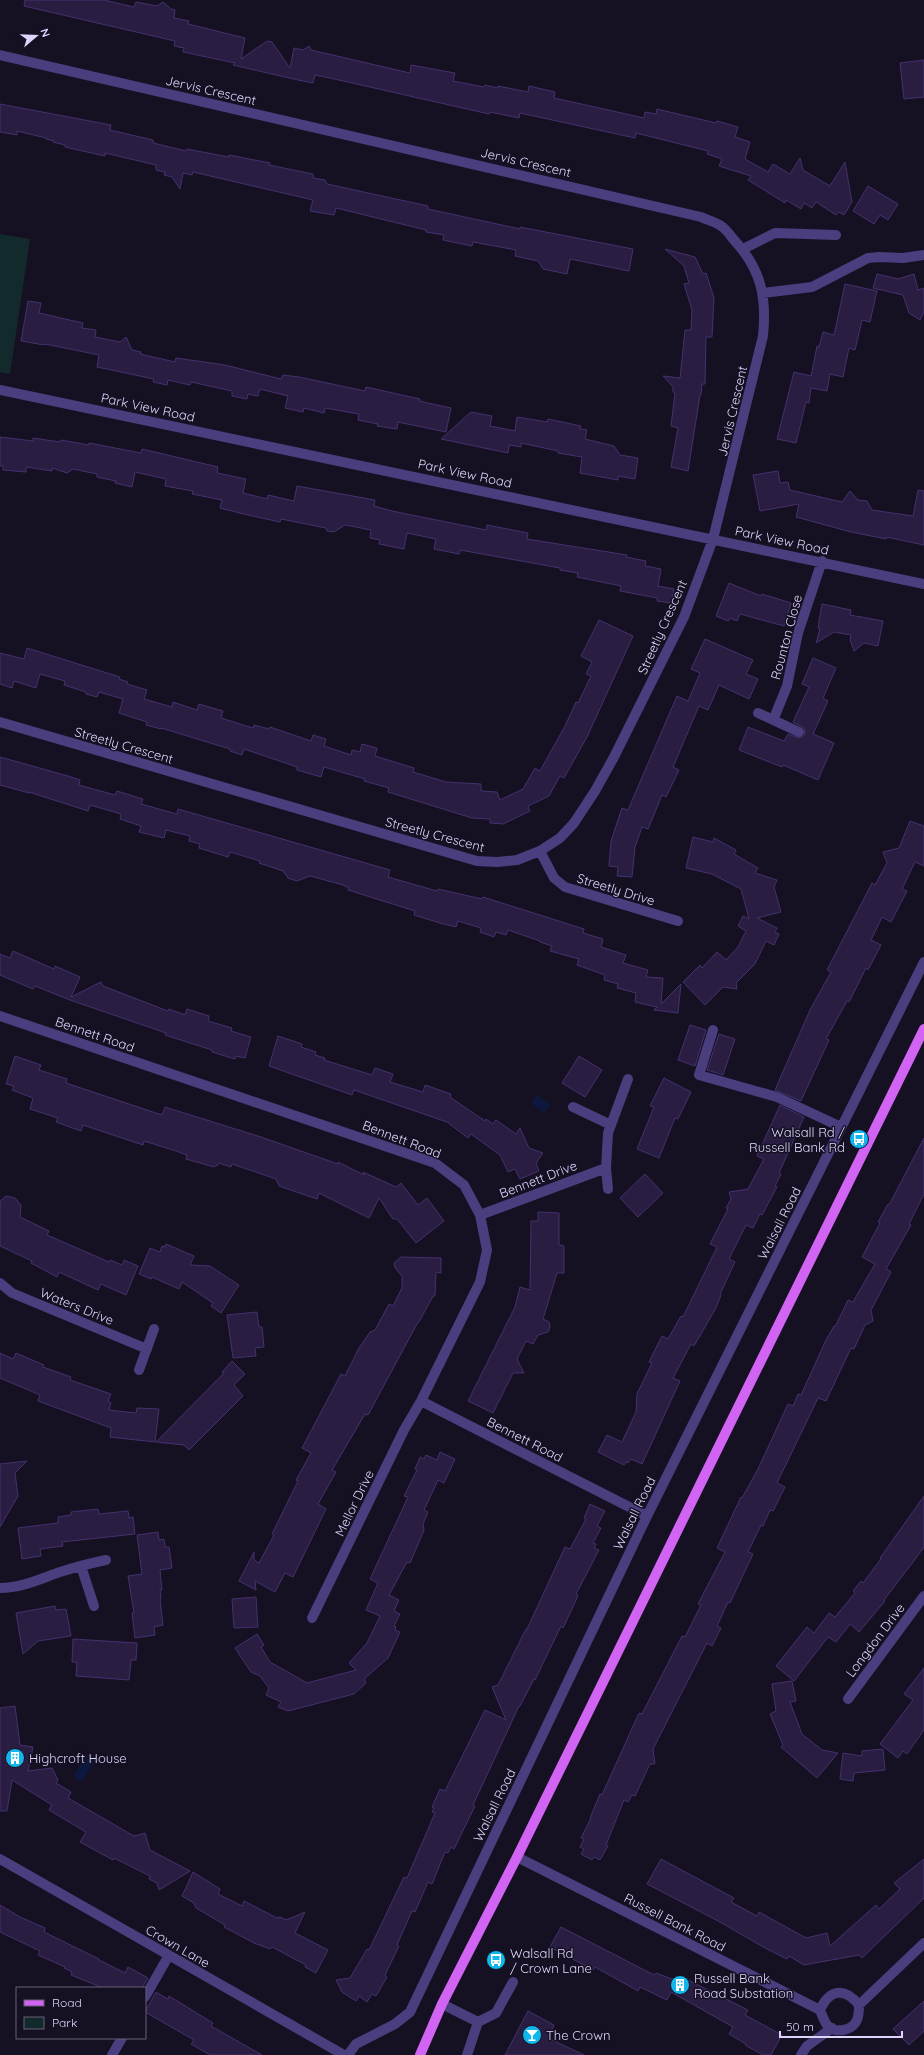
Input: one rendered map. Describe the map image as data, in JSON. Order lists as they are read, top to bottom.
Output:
{
  "streets": {
    "street": [
      "Jervis Crescent",
      "Park View Road",
      "Streetly Crescent",
      "Rounton Close",
      "Streetly Drive",
      "Bennett Road",
      "Bennett Drive",
      "Walsall Road",
      "Waters Drive",
      "Mellor Drive",
      "Longdon Drive",
      "Russell Bank Road",
      "Crown Lane"
    ]
  },
  "crossings": [
    ["Jervis Crescent", "Park View Road"],
    ["Jervis Crescent", "Streetly Crescent"],
    ["Park View Road", "Streetly Crescent"],
    ["Park View Road", "Rounton Close"],
    ["Streetly Crescent", "Streetly Drive"],
    ["Bennett Road", "Bennett Drive"],
    ["Bennett Road", "Walsall Road"],
    ["Bennett Road", "Mellor Drive"]
  ],
  "places": {
    "bus stop": ["Walsall Rd / Russell Bank Rd", "Walsall Rd / Crown Lane"],
    "building": ["Highcroft House", "Russell Bank Road Substation"],
    "bar": ["The Crown"]
  },
  "legend": ["Road", "Park"],
  "scale_bar": "50 m",
  "north": "right"
}
